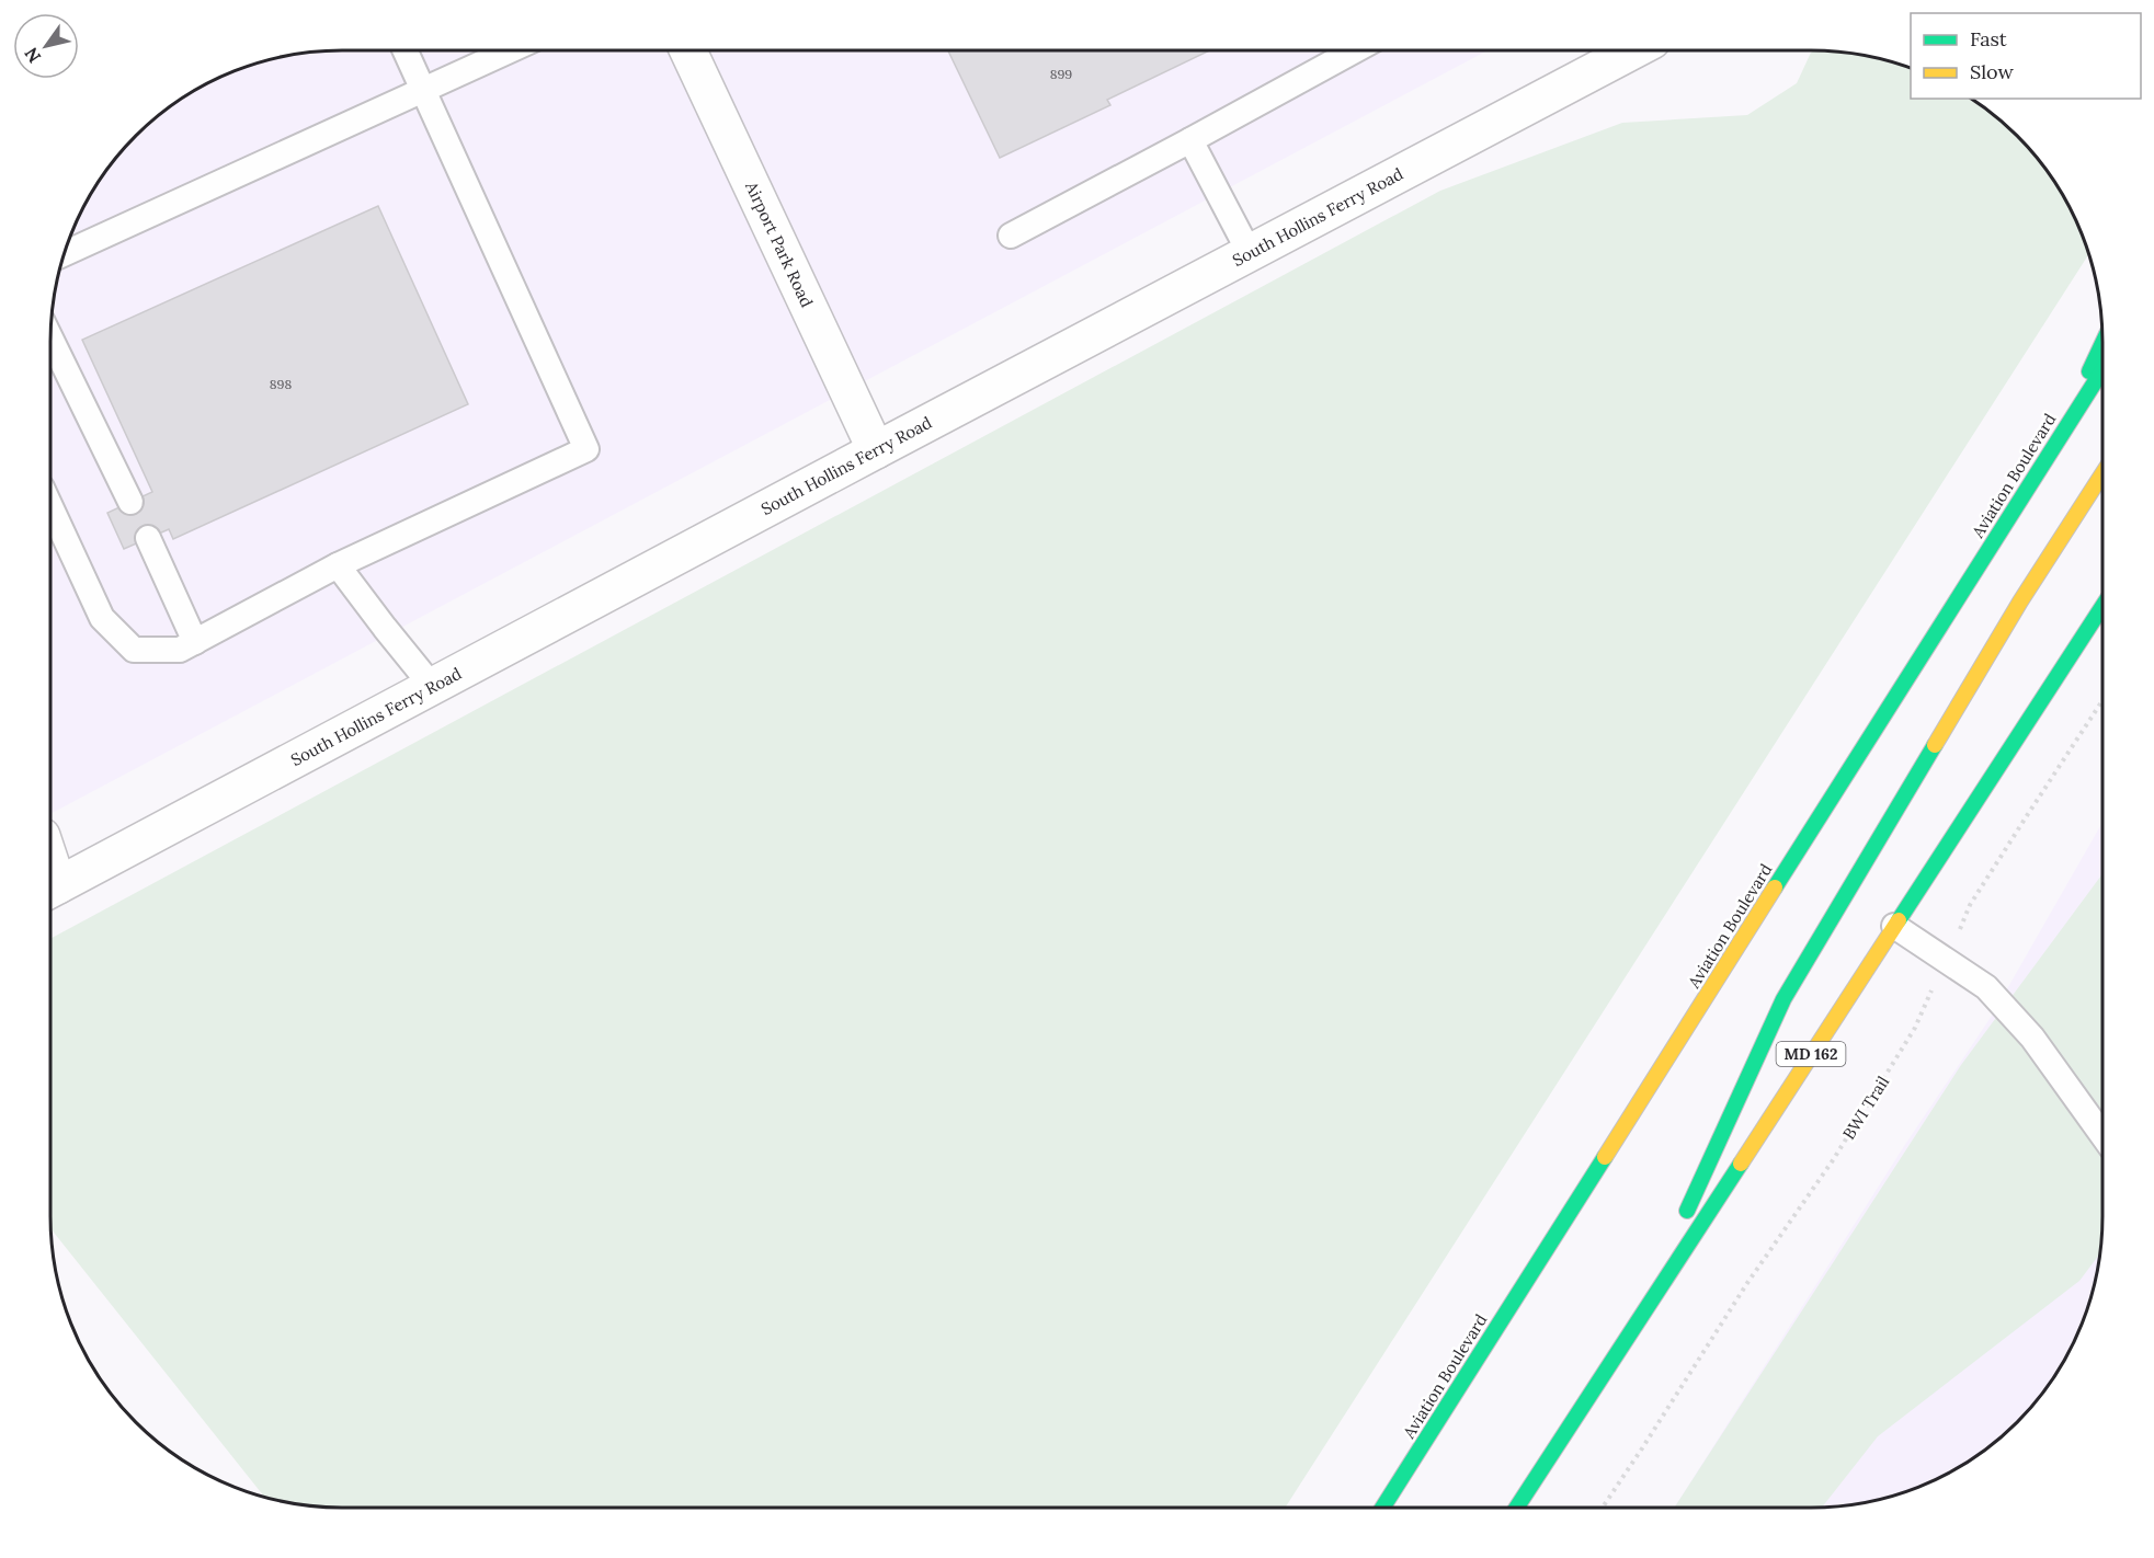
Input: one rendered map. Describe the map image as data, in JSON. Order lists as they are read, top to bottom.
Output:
{
  "streets": {
    "main road": ["Aviation Boulevard", "MD 162"],
    "street": ["South Hollins Ferry Road", "Airport Park Road"],
    "path": ["BWI Trail"]
  },
  "crossings": [
    ["South Hollins Ferry Road", "Airport Park Road"]
  ],
  "house_numbers": ["899", "898"],
  "legend": ["Fast", "Slow"],
  "north": "bottom left"
}
